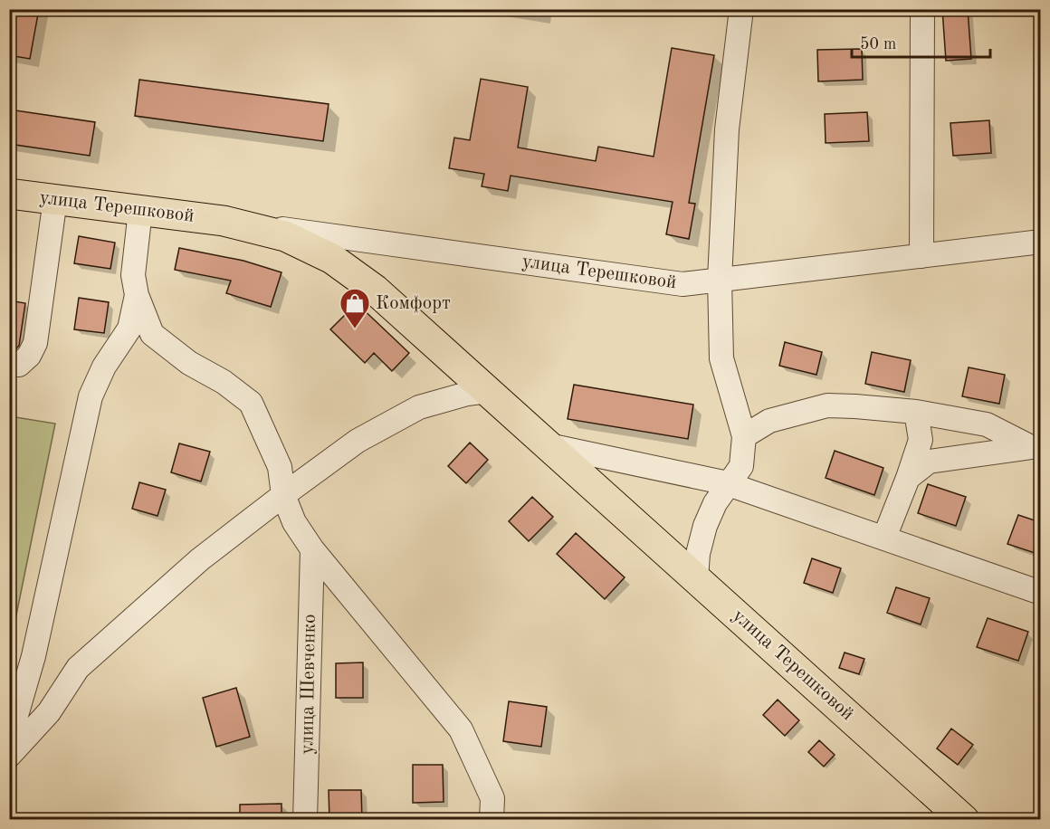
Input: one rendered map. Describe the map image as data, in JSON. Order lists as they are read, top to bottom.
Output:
{
  "streets": {
    "main road": ["улица Терешковой"],
    "street": ["улица Шевченко"]
  },
  "places": {
    "shop": ["Комфорт"]
  },
  "scale_bar": "50 m"
}
